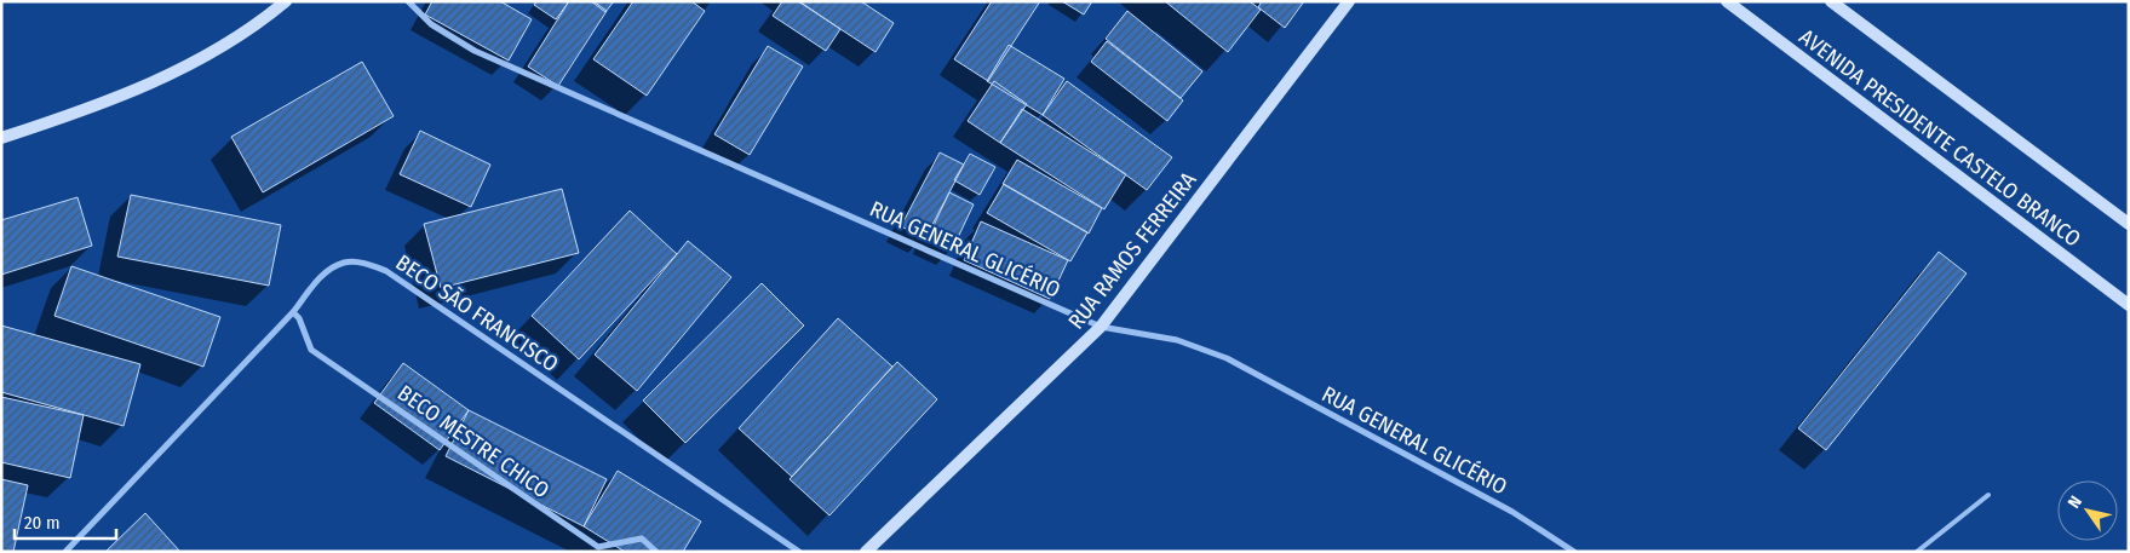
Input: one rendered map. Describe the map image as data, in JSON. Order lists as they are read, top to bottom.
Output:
{
  "streets": {
    "main road": ["AVENIDA PRESIDENTE CASTELO BRANCO", "RUA RAMOS FERREIRA"],
    "street": ["RUA GENERAL GLICÉRIO", "BECO SÃO FRANCISCO", "BECO MESTRE CHICO"]
  },
  "crossings": [
    ["RUA GENERAL GLICÉRIO", "RUA RAMOS FERREIRA"],
    ["BECO SÃO FRANCISCO", "BECO MESTRE CHICO"]
  ],
  "scale_bar": "20 m",
  "north": "top left"
}
